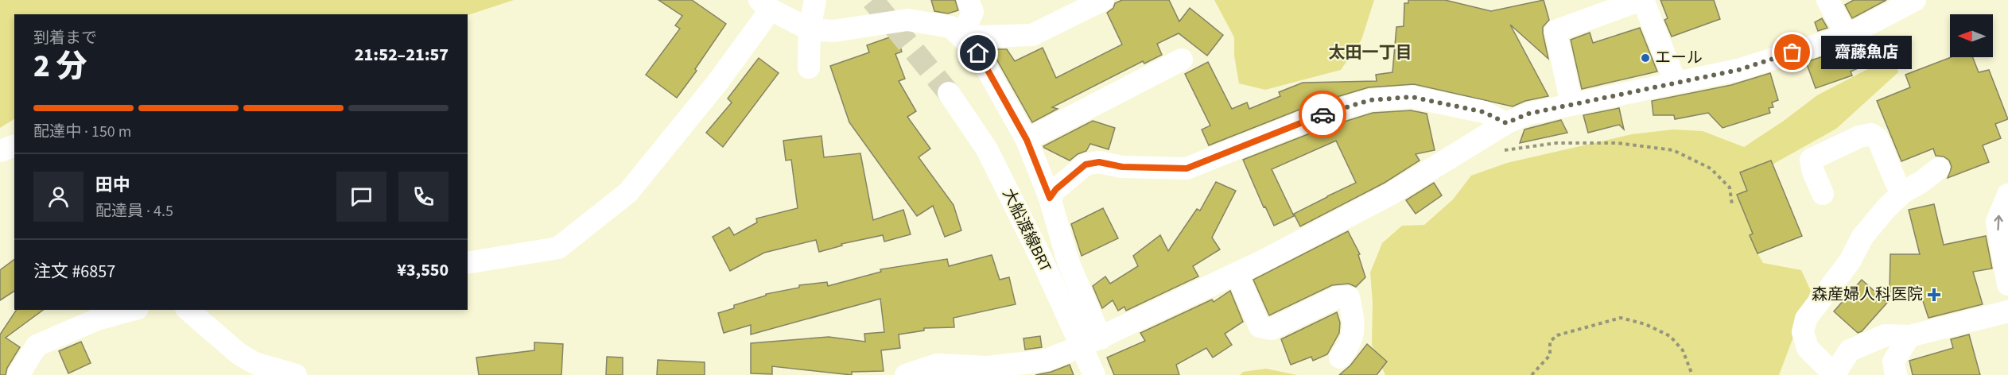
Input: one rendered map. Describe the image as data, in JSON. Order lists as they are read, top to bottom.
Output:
{
  "streets": {
    "street": ["大船渡線BRT"]
  },
  "districts": ["太田一丁目"],
  "places": {
    "other": ["齋藤魚店", "エール"],
    "health": ["森産婦人科医院"]
  },
  "north": "left",
  "page": {
    "heading": ["2 分", "到着まで", "21:52–21:57"],
    "panel": [
      "田中",
      "配達員 · 4.5",
      "注文 #6857",
      "¥3,550"
    ],
    "bubble": "齋藤魚店",
    "bar": "配達中 · 150 m"
  }
}
